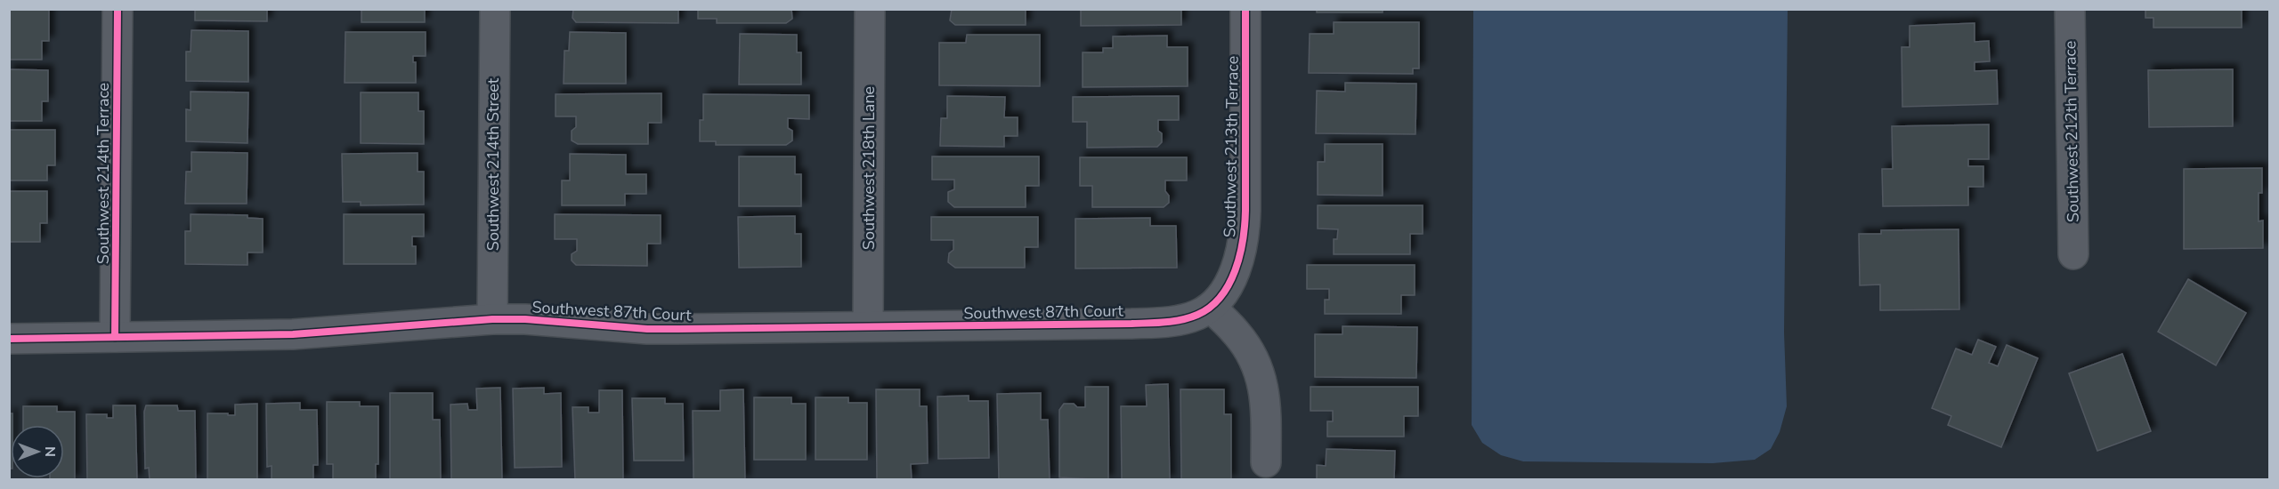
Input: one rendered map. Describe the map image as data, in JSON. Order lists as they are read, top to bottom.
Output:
{
  "streets": {
    "street": [
      "Southwest 212th Terrace",
      "Southwest 213th Terrace",
      "Southwest 214th Street",
      "Southwest 218th Lane",
      "Southwest 214th Terrace",
      "Southwest 87th Court"
    ]
  },
  "crossings": [
    ["Southwest 213th Terrace", "Southwest 87th Court"],
    ["Southwest 214th Street", "Southwest 87th Court"],
    ["Southwest 218th Lane", "Southwest 87th Court"],
    ["Southwest 214th Terrace", "Southwest 87th Court"]
  ],
  "north": "right"
}
